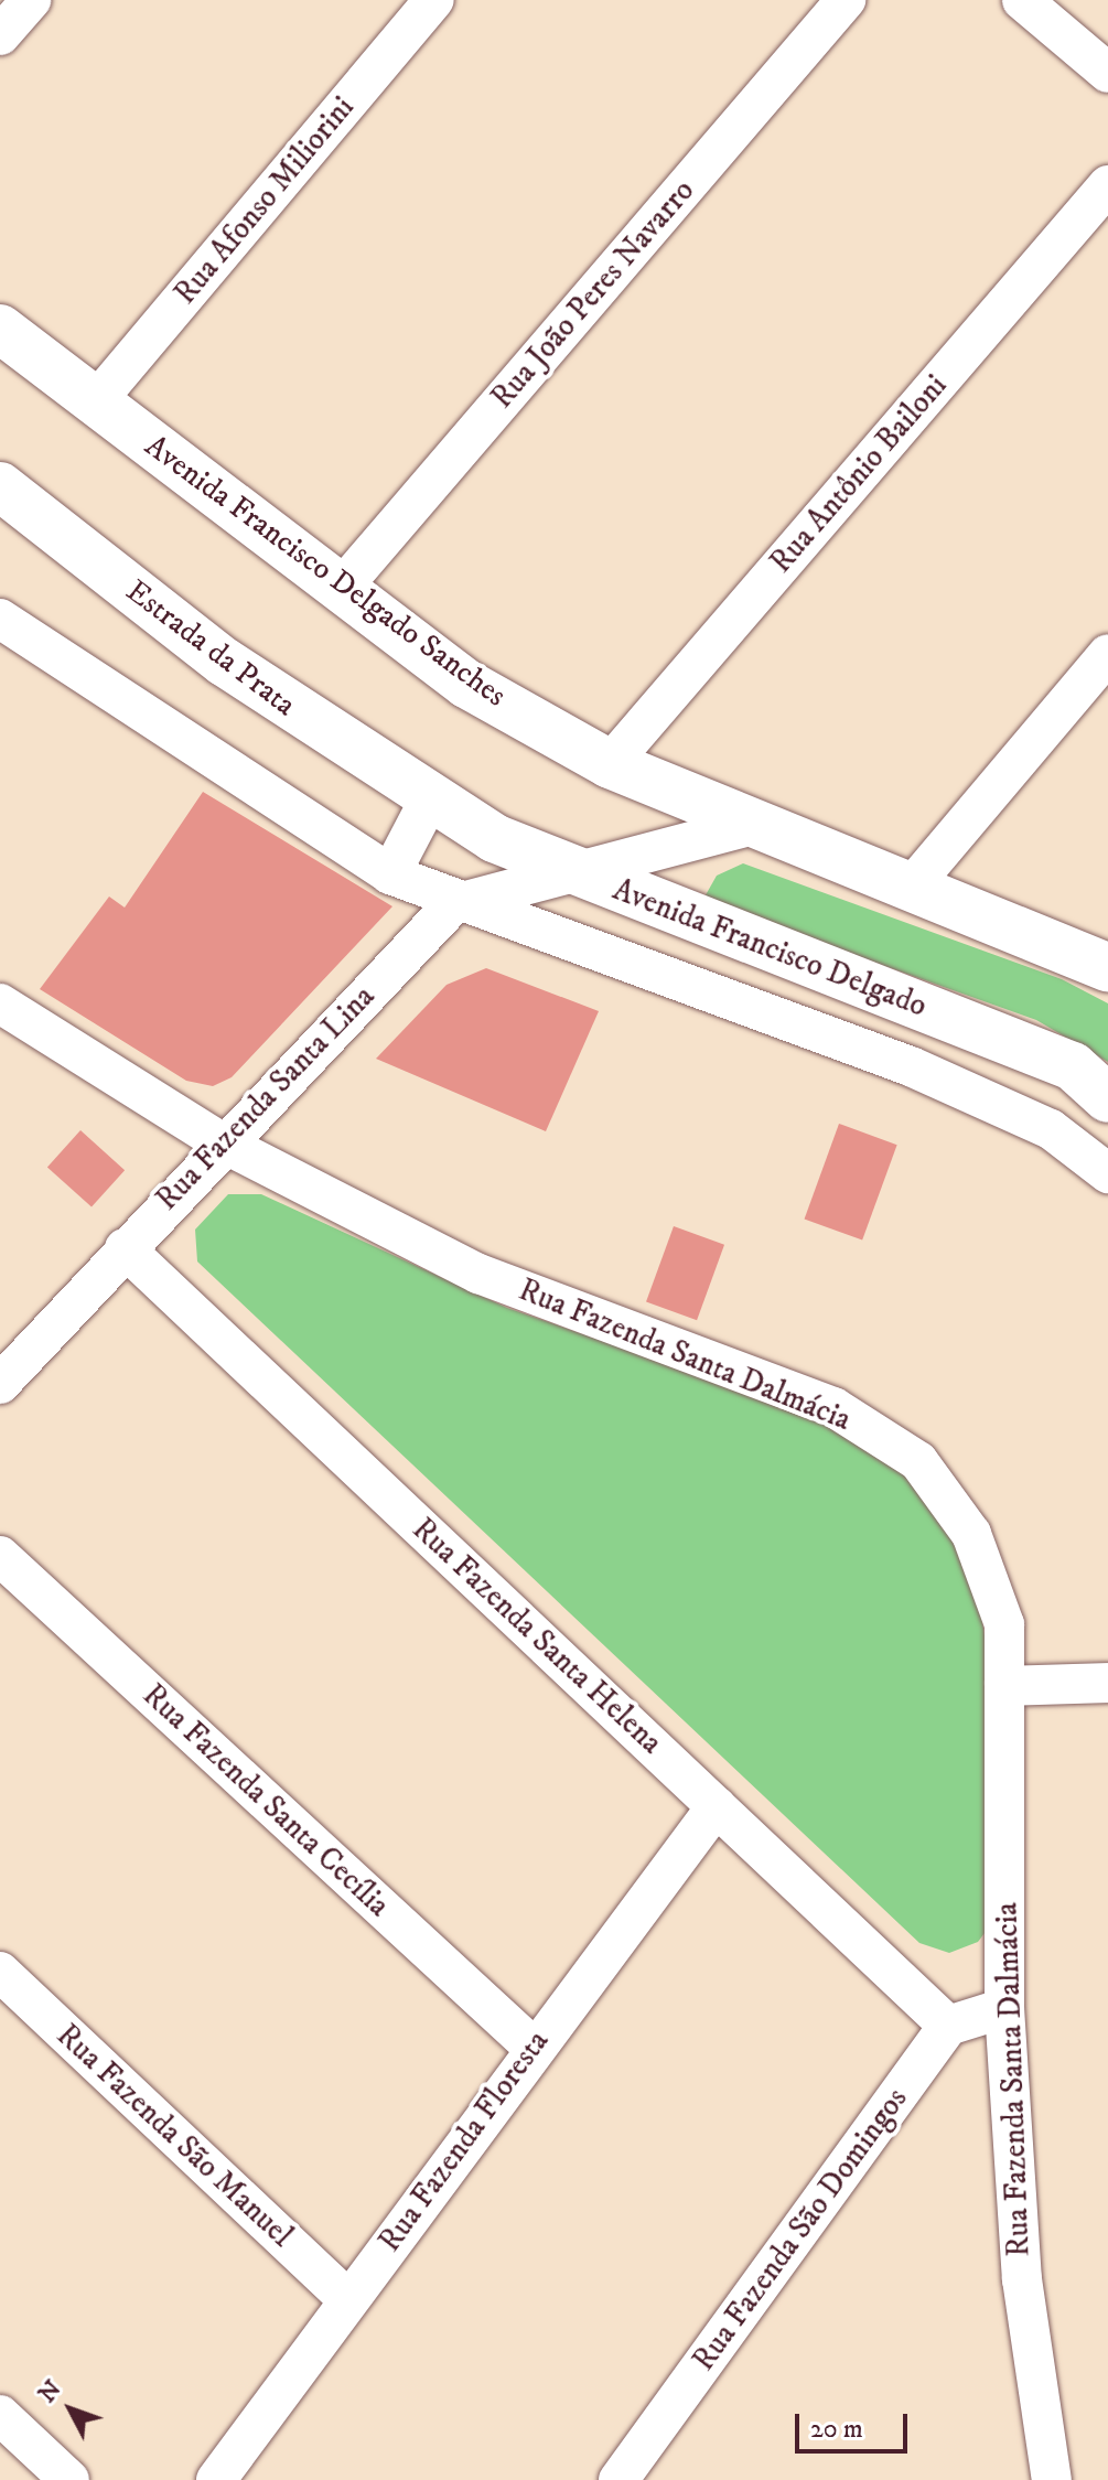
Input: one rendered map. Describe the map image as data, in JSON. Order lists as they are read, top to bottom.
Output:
{
  "streets": {
    "main road": ["Avenida Francisco Delgado Sanches", "Estrada da Prata", "Avenida Francisco Delgado"],
    "street": [
      "Rua Afonso Miliorini",
      "Rua João Peres Navarro",
      "Rua Antônio Bailoni",
      "Rua Fazenda Santa Lina",
      "Rua Fazenda Santa Dalmácia",
      "Rua Fazenda Santa Helena",
      "Rua Fazenda Santa Cecília",
      "Rua Fazenda São Manuel",
      "Rua Fazenda Floresta",
      "Rua Fazenda São Domingos"
    ]
  },
  "crossings": [
    ["Rua Afonso Miliorini", "Avenida Francisco Delgado Sanches"],
    ["Rua João Peres Navarro", "Avenida Francisco Delgado Sanches"],
    ["Rua Antônio Bailoni", "Avenida Francisco Delgado Sanches"],
    ["Avenida Francisco Delgado Sanches", "Rua Fazenda Santa Lina"],
    ["Estrada da Prata", "Avenida Francisco Delgado"],
    ["Avenida Francisco Delgado", "Rua Fazenda Santa Lina"],
    ["Rua Fazenda Santa Lina", "Rua Fazenda Santa Dalmácia"],
    ["Rua Fazenda Santa Lina", "Rua Fazenda Santa Helena"],
    ["Rua Fazenda Santa Helena", "Rua Fazenda Floresta"],
    ["Rua Fazenda Santa Helena", "Rua Fazenda São Domingos"],
    ["Rua Fazenda Santa Cecília", "Rua Fazenda Floresta"],
    ["Rua Fazenda São Manuel", "Rua Fazenda Floresta"]
  ],
  "scale_bar": "20 m",
  "north": "top left"
}
